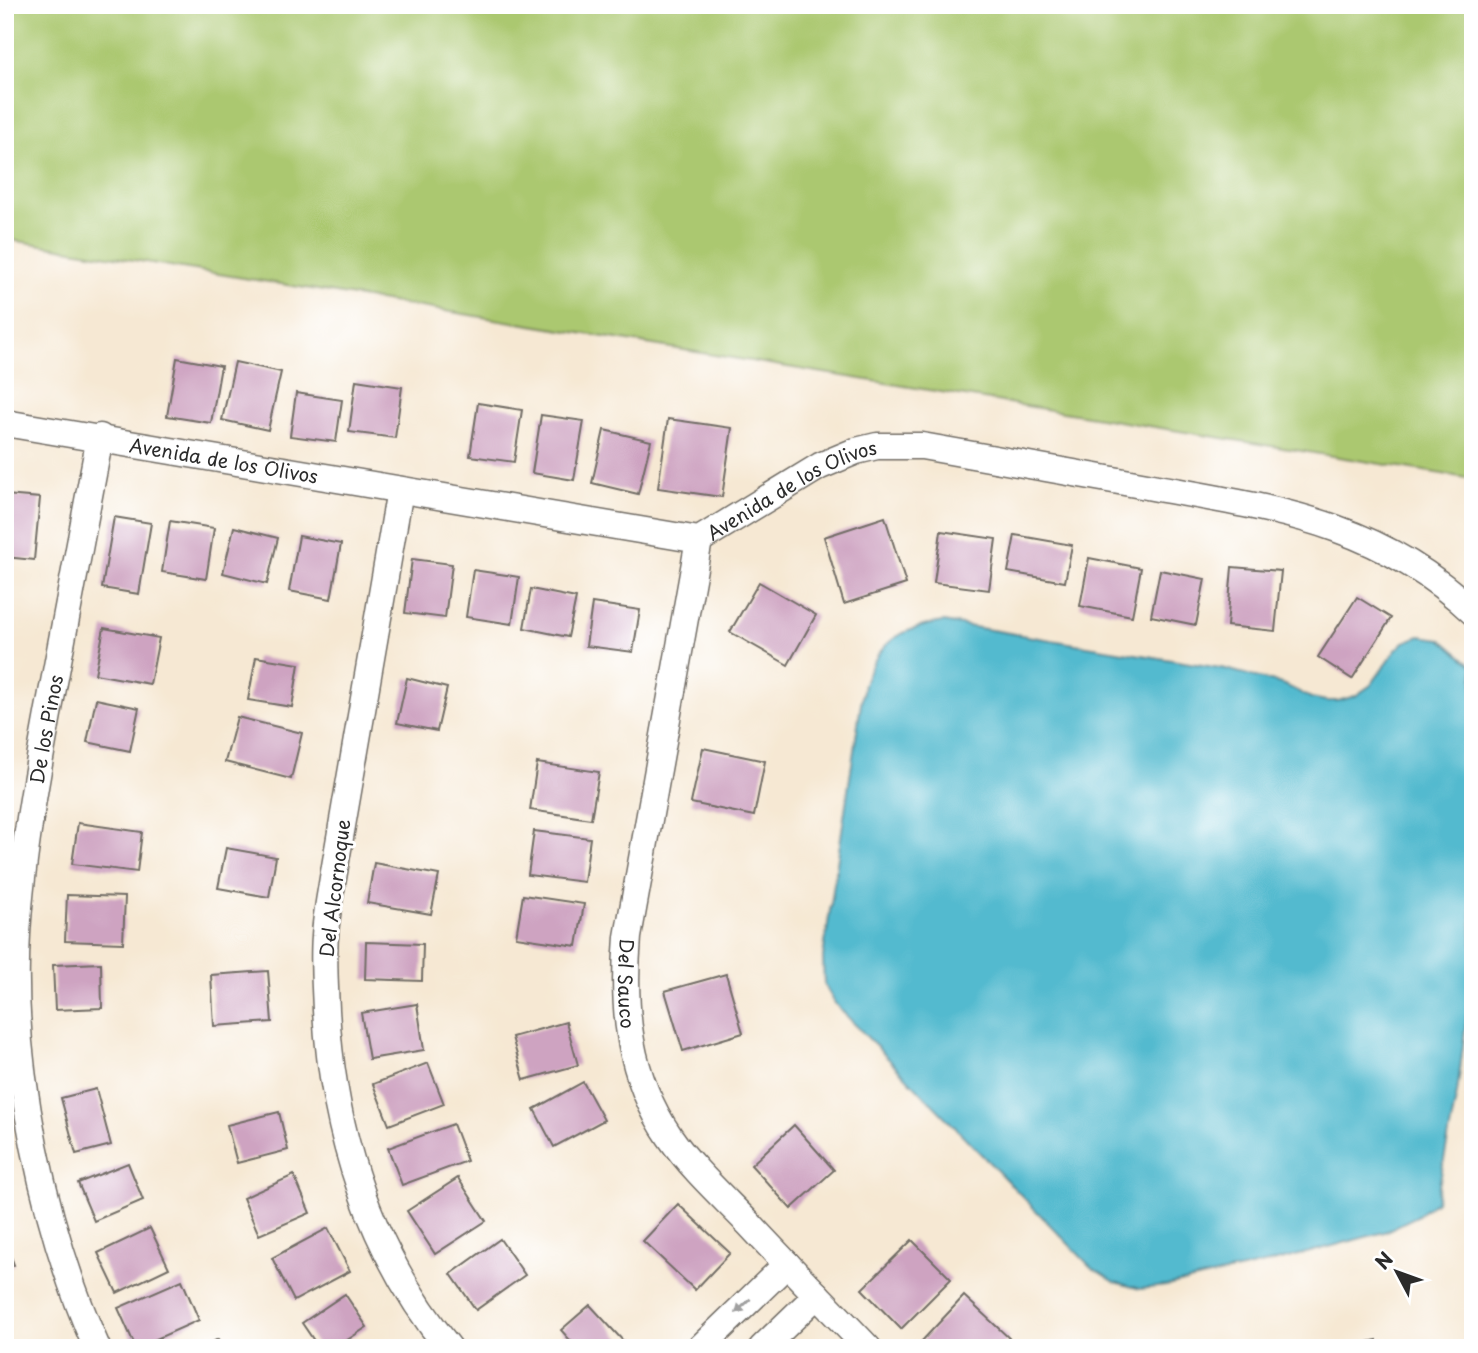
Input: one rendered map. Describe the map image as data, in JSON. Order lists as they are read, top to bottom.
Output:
{
  "streets": {
    "street": [
      "Avenida de los Olivos",
      "De los Pinos",
      "Del Alcornoque",
      "Del Sauco"
    ]
  },
  "crossings": [
    ["Avenida de los Olivos", "De los Pinos"],
    ["Avenida de los Olivos", "Del Alcornoque"],
    ["Avenida de los Olivos", "Del Sauco"]
  ],
  "north": "top left"
}
